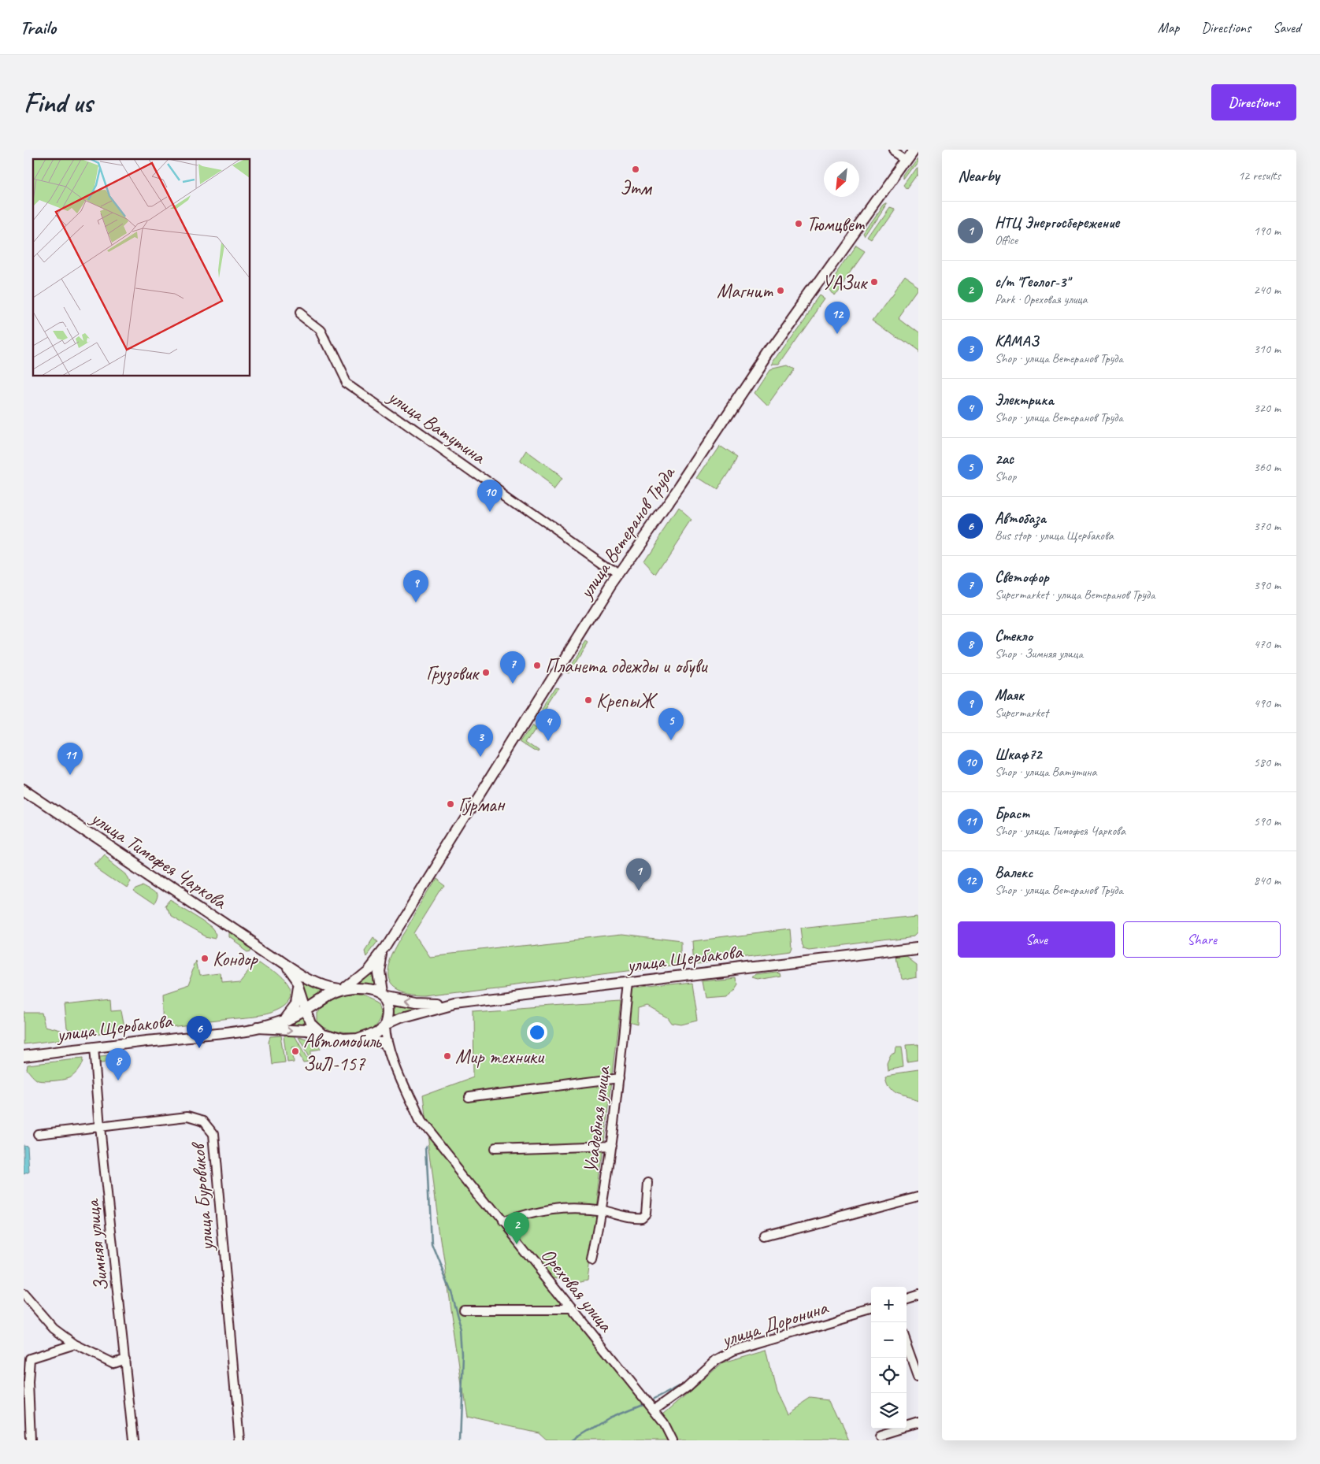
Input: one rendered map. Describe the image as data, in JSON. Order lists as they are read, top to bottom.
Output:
{
  "streets": {
    "main road": ["улица Ветеранов Труда", "улица Тимофея Чаркова", "улица Щербакова"],
    "street": [
      "улица Ватутина",
      "Усадебная улица",
      "улица Буровиков",
      "Зимняя улица",
      "Ореховая улица",
      "улица Доронина"
    ]
  },
  "crossings": [
    ["улица Ватутина", "улица Ветеранов Труда"],
    ["улица Щербакова", "Усадебная улица"],
    ["улица Щербакова", "Зимняя улица"],
    ["улица Буровиков", "Зимняя улица"],
    ["Ореховая улица", "улица Доронина"]
  ],
  "places": [
    "Этм",
    "Тюмцвет",
    "УАЗик",
    "Магнит",
    "Планета одежды и обуви",
    "Грузовик",
    "КрепыЖ",
    "Гурман",
    "Кондор",
    "Автомобиль ЗиЛ-157",
    "Мир техники"
  ],
  "north": "bottom left",
  "page": {
    "header": "Trailo",
    "nav": ["Map", "Directions", "Saved"],
    "buttons": [
      "Directions",
      ["Save", "Share"]
    ],
    "title": "Find us",
    "heading": ["Nearby", "12 results"],
    "list": [
      {
        "mark": "1",
        "name": "НТЦ Энергосбережение",
        "note": "Office",
        "value": "190 m"
      },
      {
        "mark": "2",
        "name": "с/т \"Геолог-3\"",
        "note": "Park · Ореховая улица",
        "value": "240 m"
      },
      {
        "mark": "3",
        "name": "КАМАЗ",
        "note": "Shop · улица Ветеранов Труда",
        "value": "310 m"
      },
      {
        "mark": "4",
        "name": "Электрика",
        "note": "Shop · улица Ветеранов Труда",
        "value": "320 m"
      },
      {
        "mark": "5",
        "name": "2ас",
        "note": "Shop",
        "value": "360 m"
      },
      {
        "mark": "6",
        "name": "Автобаза",
        "note": "Bus stop · улица Щербакова",
        "value": "370 m"
      },
      {
        "mark": "7",
        "name": "Светофор",
        "note": "Supermarket · улица Ветеранов Труда",
        "value": "390 m"
      },
      {
        "mark": "8",
        "name": "Стекло",
        "note": "Shop · Зимняя улица",
        "value": "470 m"
      },
      {
        "mark": "9",
        "name": "Маяк",
        "note": "Supermarket",
        "value": "490 m"
      },
      {
        "mark": "10",
        "name": "Шкаф72",
        "note": "Shop · улица Ватутина",
        "value": "580 m"
      },
      {
        "mark": "11",
        "name": "Браст",
        "note": "Shop · улица Тимофея Чаркова",
        "value": "590 m"
      },
      {
        "mark": "12",
        "name": "Валекс",
        "note": "Shop · улица Ветеранов Труда",
        "value": "840 m"
      }
    ],
    "pins": [
      "12",
      "10",
      "9",
      "7",
      "5",
      "4",
      "3",
      "11",
      "1",
      "6",
      "8",
      "2"
    ],
    "map_buttons": ["+", "−"]
  }
}
